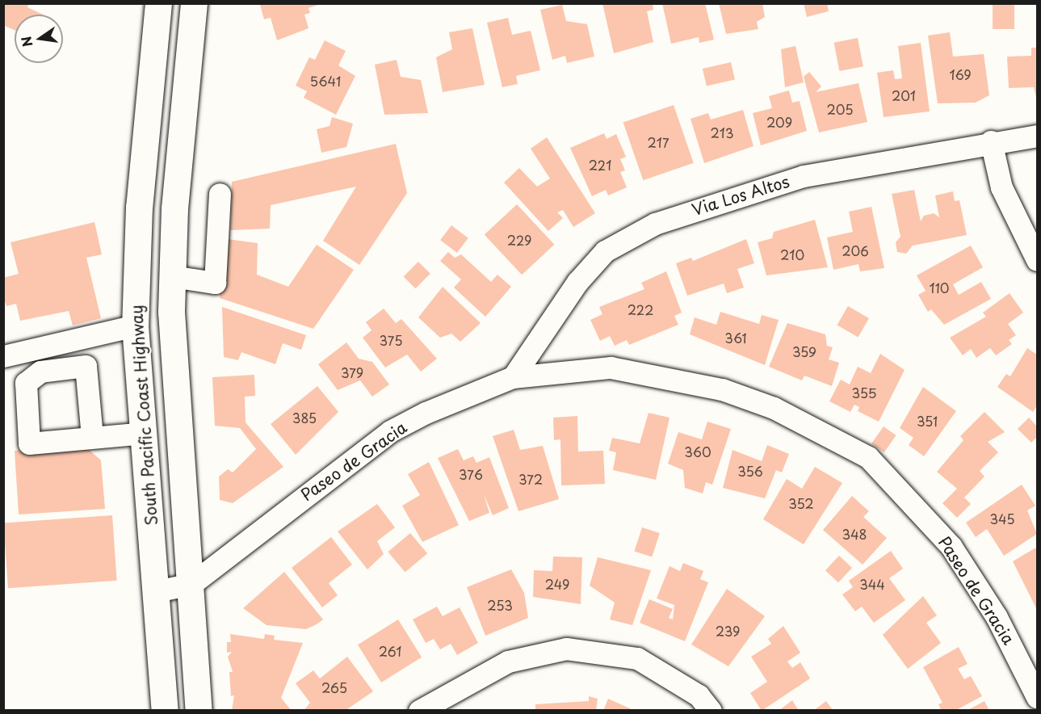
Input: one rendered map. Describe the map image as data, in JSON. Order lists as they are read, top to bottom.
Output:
{
  "streets": {
    "highway": ["South Pacific Coast Highway"],
    "street": ["Via Los Altos", "Paseo de Gracia"]
  },
  "crossings": [
    ["Via Los Altos", "Paseo de Gracia"],
    ["South Pacific Coast Highway", "Paseo de Gracia"]
  ],
  "house_numbers": [
    "169",
    "5641",
    "201",
    "205",
    "209",
    "213",
    "217",
    "221",
    "229",
    "206",
    "210",
    "110",
    "222",
    "361",
    "375",
    "359",
    "379",
    "355",
    "385",
    "351",
    "360",
    "356",
    "376",
    "372",
    "352",
    "345",
    "348",
    "249",
    "344",
    "253",
    "239",
    "261",
    "265"
  ],
  "north": "left"
}
